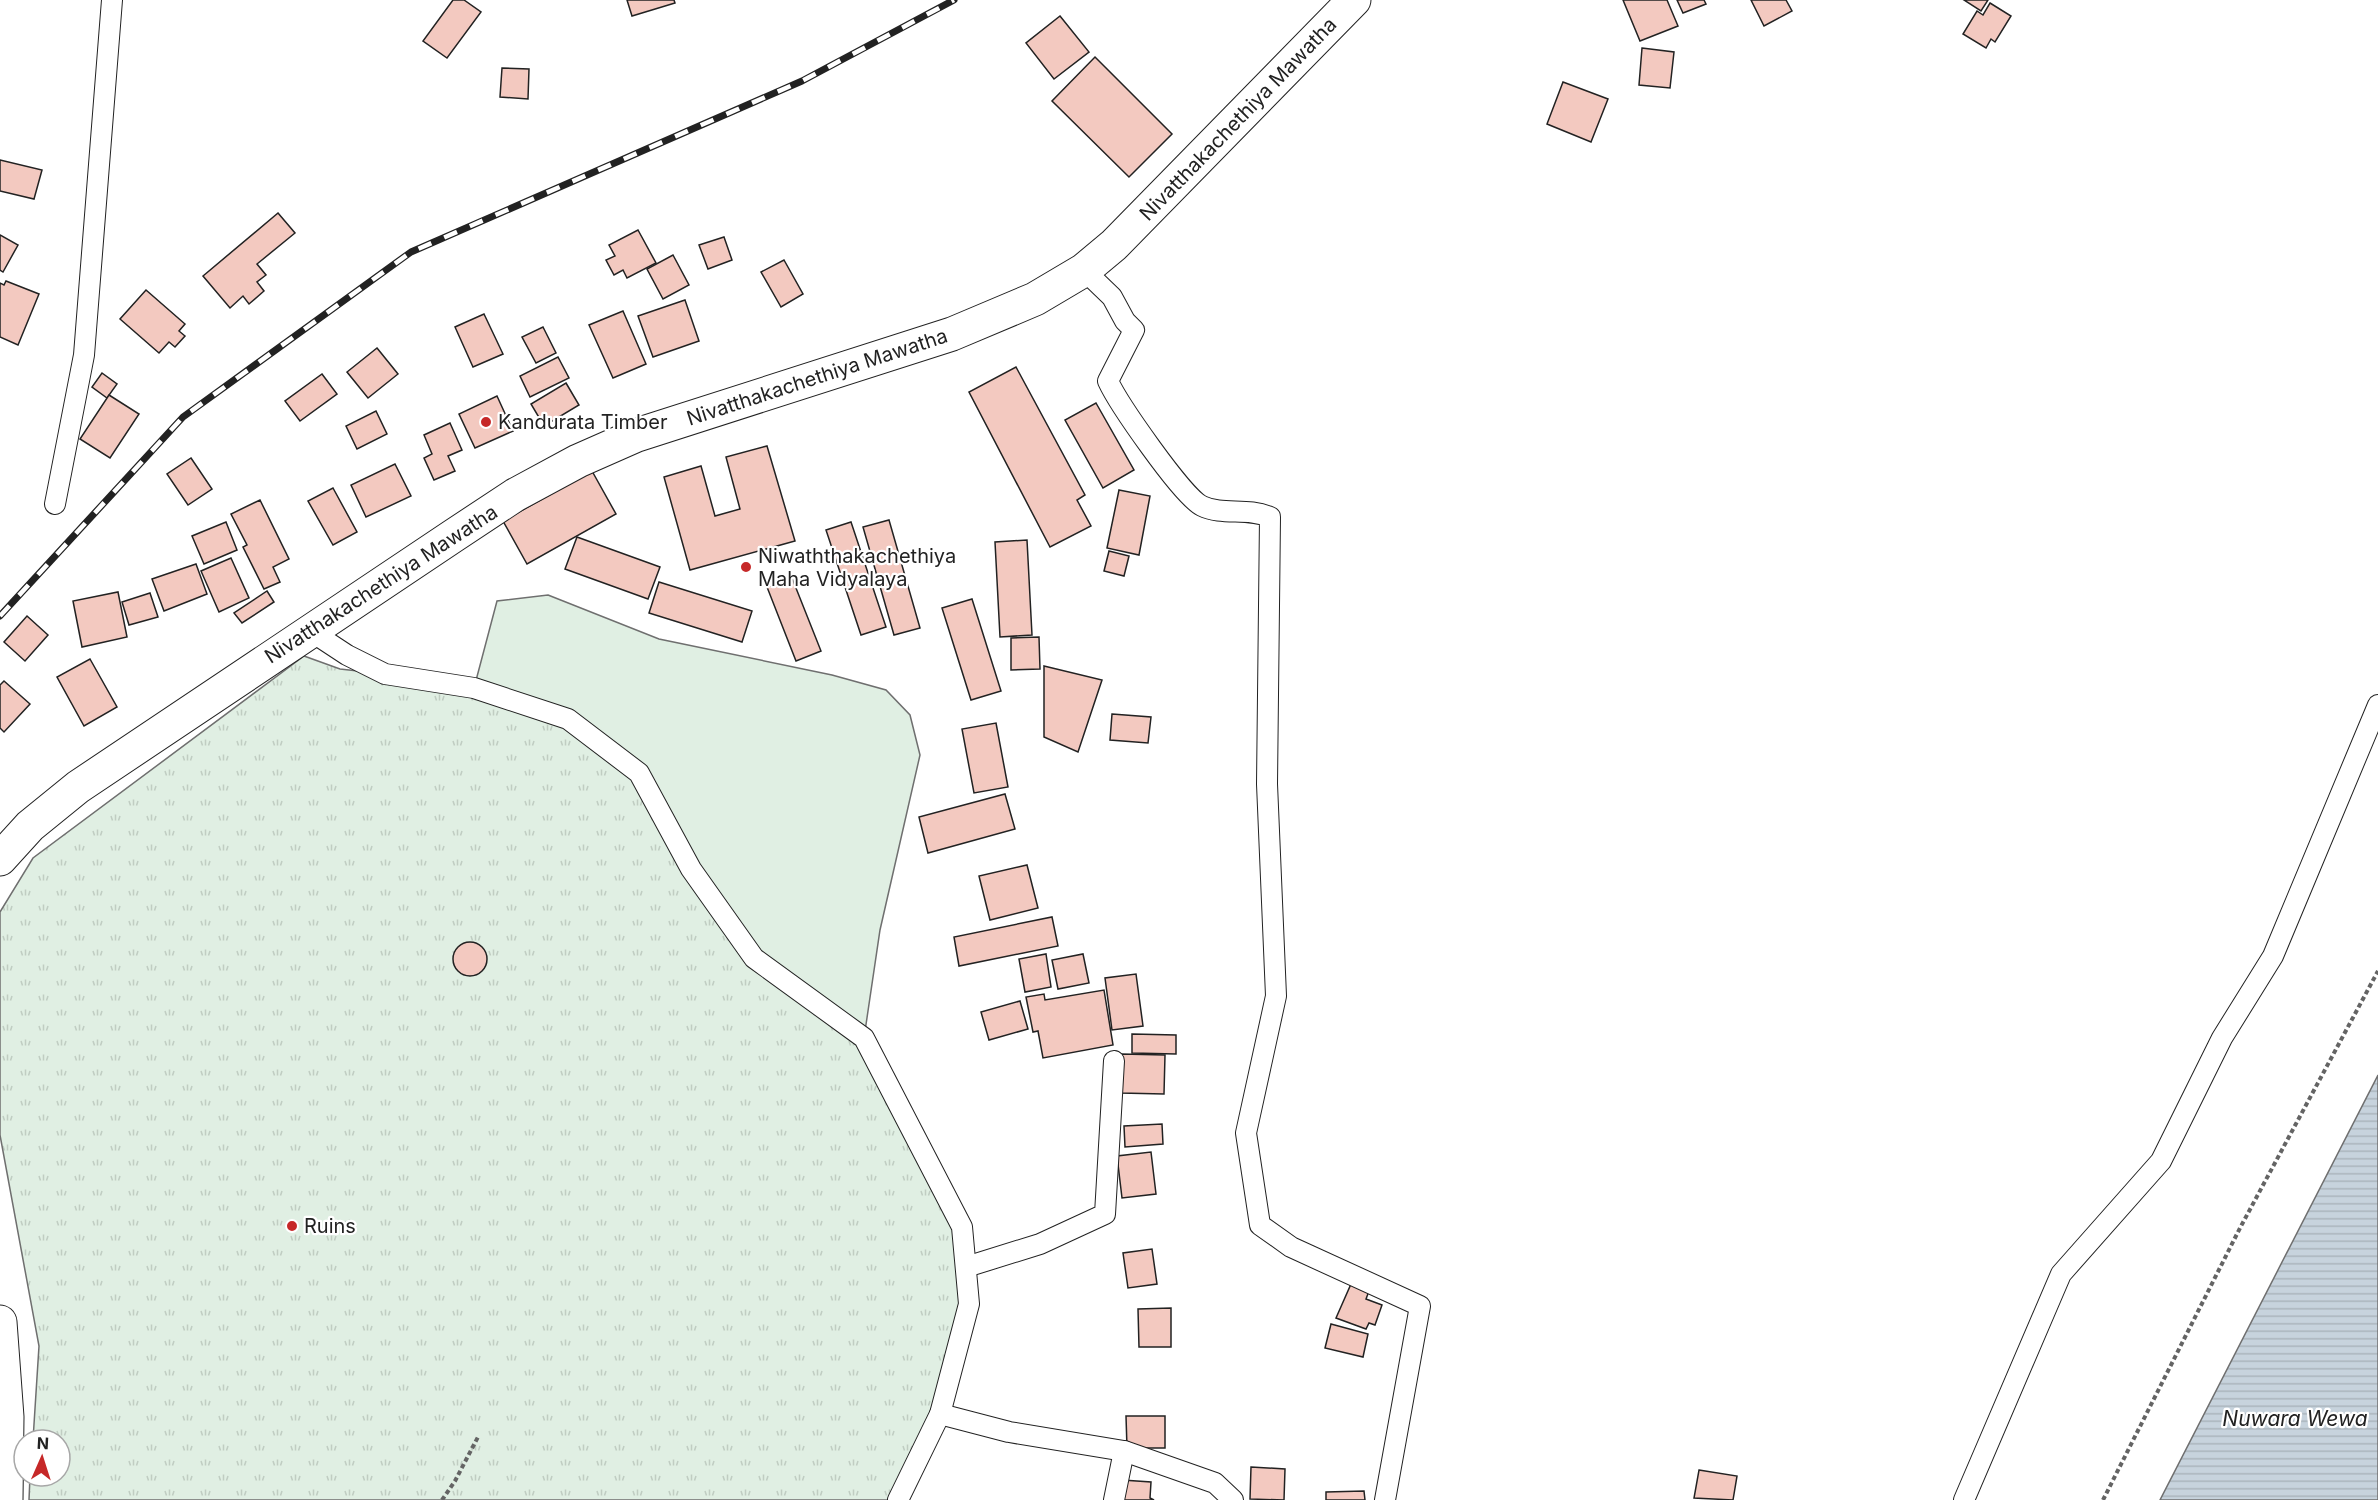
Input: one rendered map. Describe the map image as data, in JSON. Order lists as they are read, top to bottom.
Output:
{
  "streets": {
    "highway": ["Nivatthakachethiya Mawatha"]
  },
  "water": ["Nuwara Wewa"],
  "places": ["Kandurata Timber", "Niwaththakachethiya Maha Vidyalaya", "Ruins"],
  "north": "top"
}
